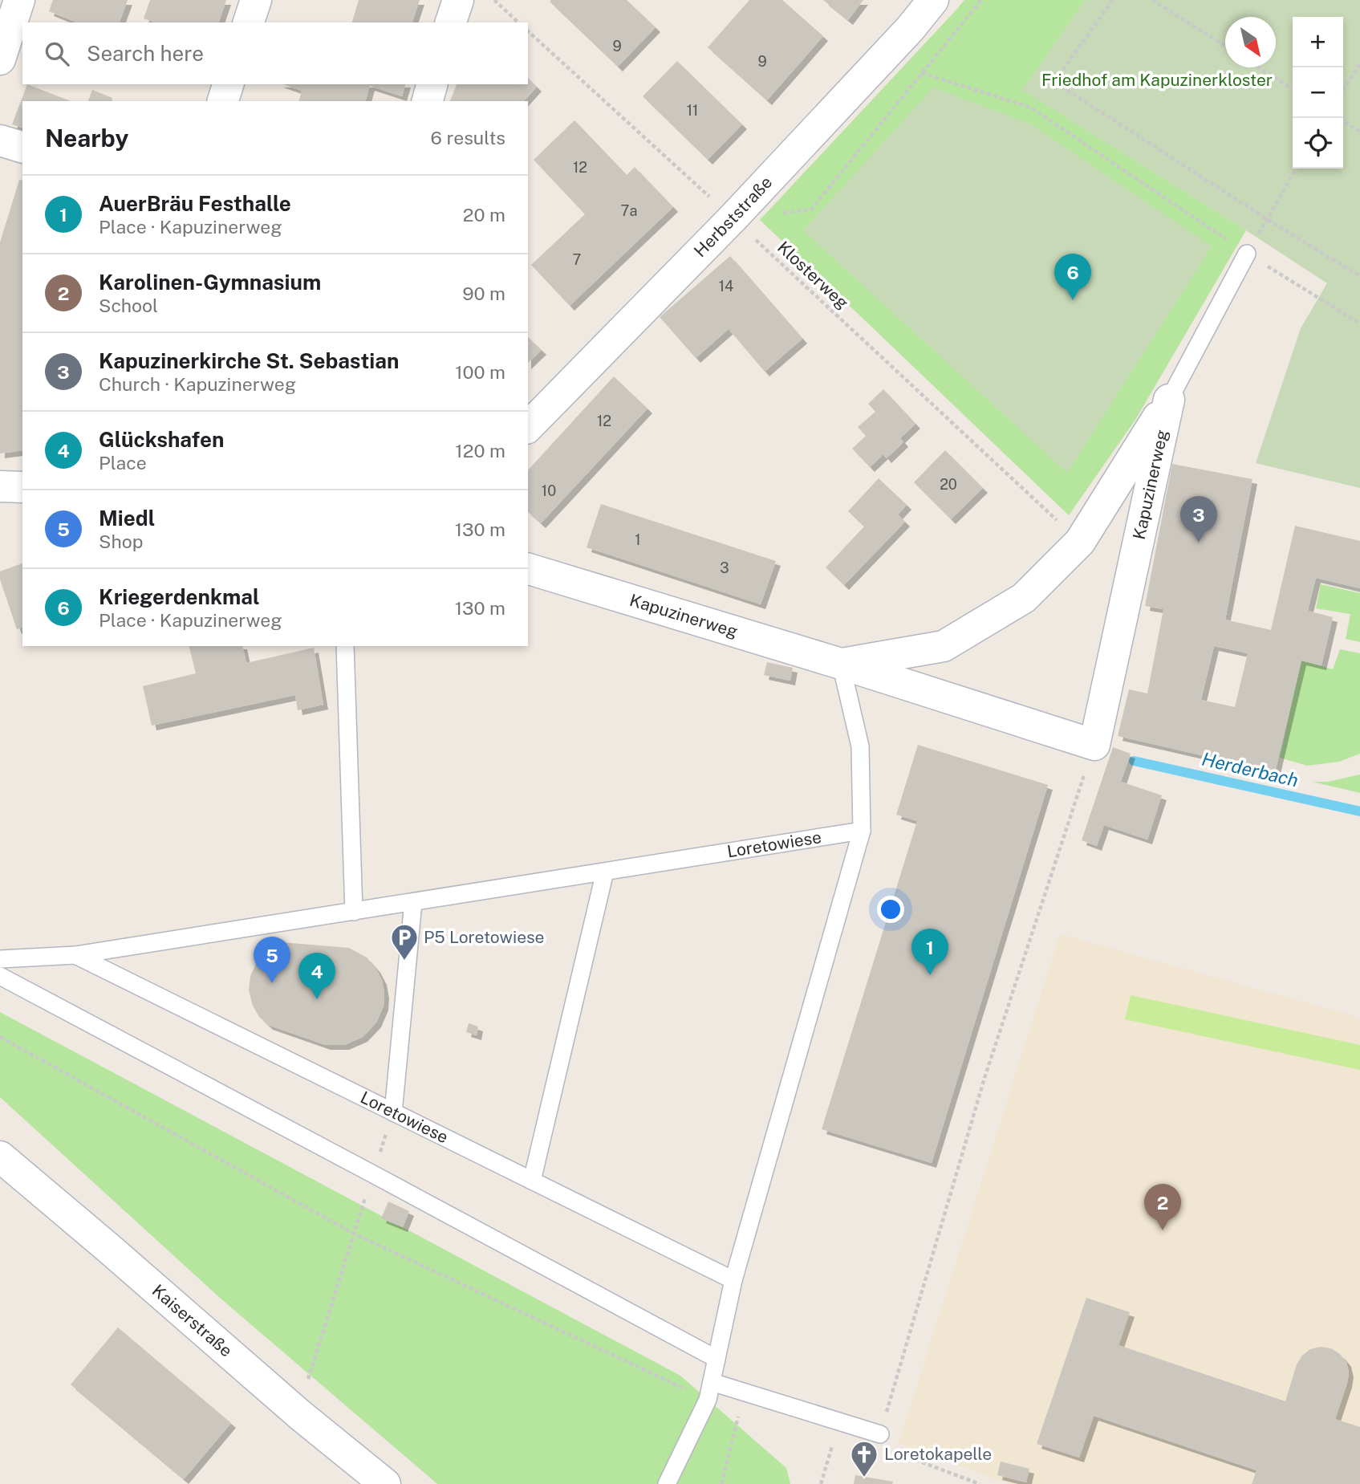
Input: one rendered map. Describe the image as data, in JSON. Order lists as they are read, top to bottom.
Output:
{
  "streets": {
    "street": ["Herbststraße", "Kapuzinerweg", "Kaiserstraße"],
    "lane": ["Loretowiese"],
    "path": ["Klosterweg"]
  },
  "crossings": [
    ["Herbststraße", "Klosterweg"],
    ["Klosterweg", "Kapuzinerweg"]
  ],
  "water": ["Herderbach"],
  "parks": ["Friedhof am Kapuzinerkloster"],
  "places": {
    "parking": ["P5 Loretowiese"],
    "church": ["Loretokapelle"]
  },
  "house_numbers": [
    "9",
    "9",
    "11",
    "12",
    "7a",
    "7",
    "14",
    "12",
    "20",
    "10",
    "1",
    "3"
  ],
  "north": "bottom right",
  "page": {
    "map_buttons": ["+", "−"],
    "search": "Search here",
    "heading": ["Nearby", "6 results"],
    "list": [
      {
        "mark": "1",
        "name": "AuerBräu Festhalle",
        "note": "Place · Kapuzinerweg",
        "value": "20 m"
      },
      {
        "mark": "2",
        "name": "Karolinen-Gymnasium",
        "note": "School",
        "value": "90 m"
      },
      {
        "mark": "3",
        "name": "Kapuzinerkirche St. Sebastian",
        "note": "Church · Kapuzinerweg",
        "value": "100 m"
      },
      {
        "mark": "4",
        "name": "Glückshafen",
        "note": "Place",
        "value": "120 m"
      },
      {
        "mark": "5",
        "name": "Miedl",
        "note": "Shop",
        "value": "130 m"
      },
      {
        "mark": "6",
        "name": "Kriegerdenkmal",
        "note": "Place · Kapuzinerweg",
        "value": "130 m"
      }
    ],
    "pins": [
      "6",
      "3",
      "1",
      "5",
      "4",
      "2"
    ]
  }
}
